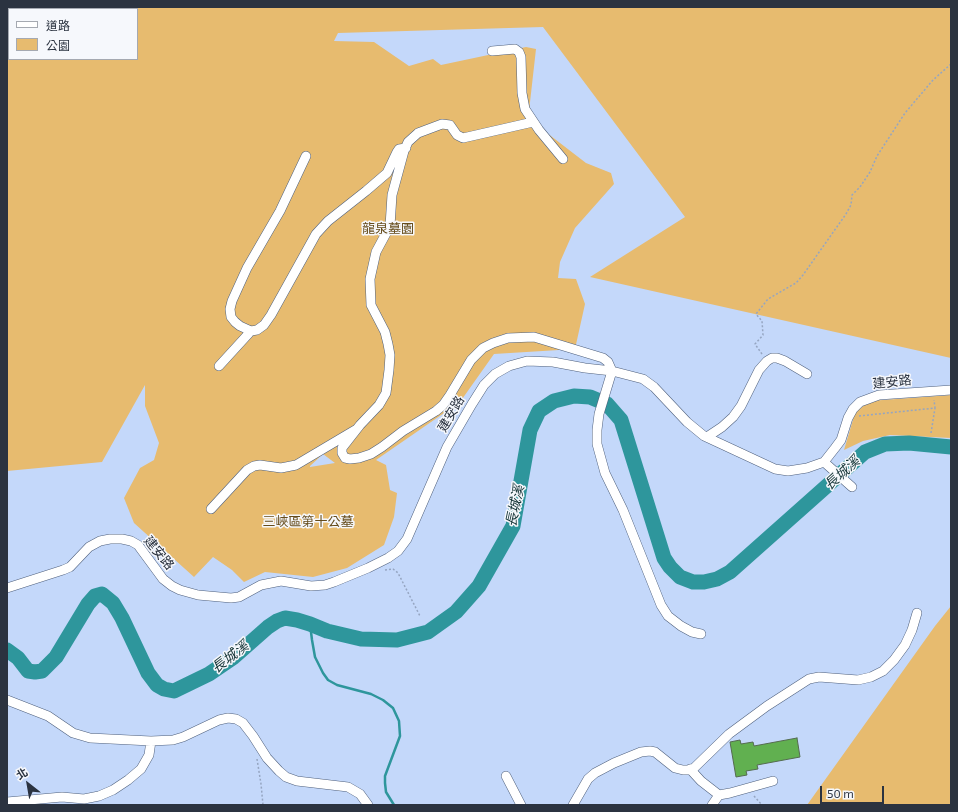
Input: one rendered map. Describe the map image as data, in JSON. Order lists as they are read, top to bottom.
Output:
{
  "streets": {
    "street": ["建安路"]
  },
  "water": ["長城溪"],
  "parks": ["龍泉墓園", "三峽區第十公墓"],
  "legend": ["道路", "公園"],
  "scale_bar": "50 m",
  "north": "top left"
}
